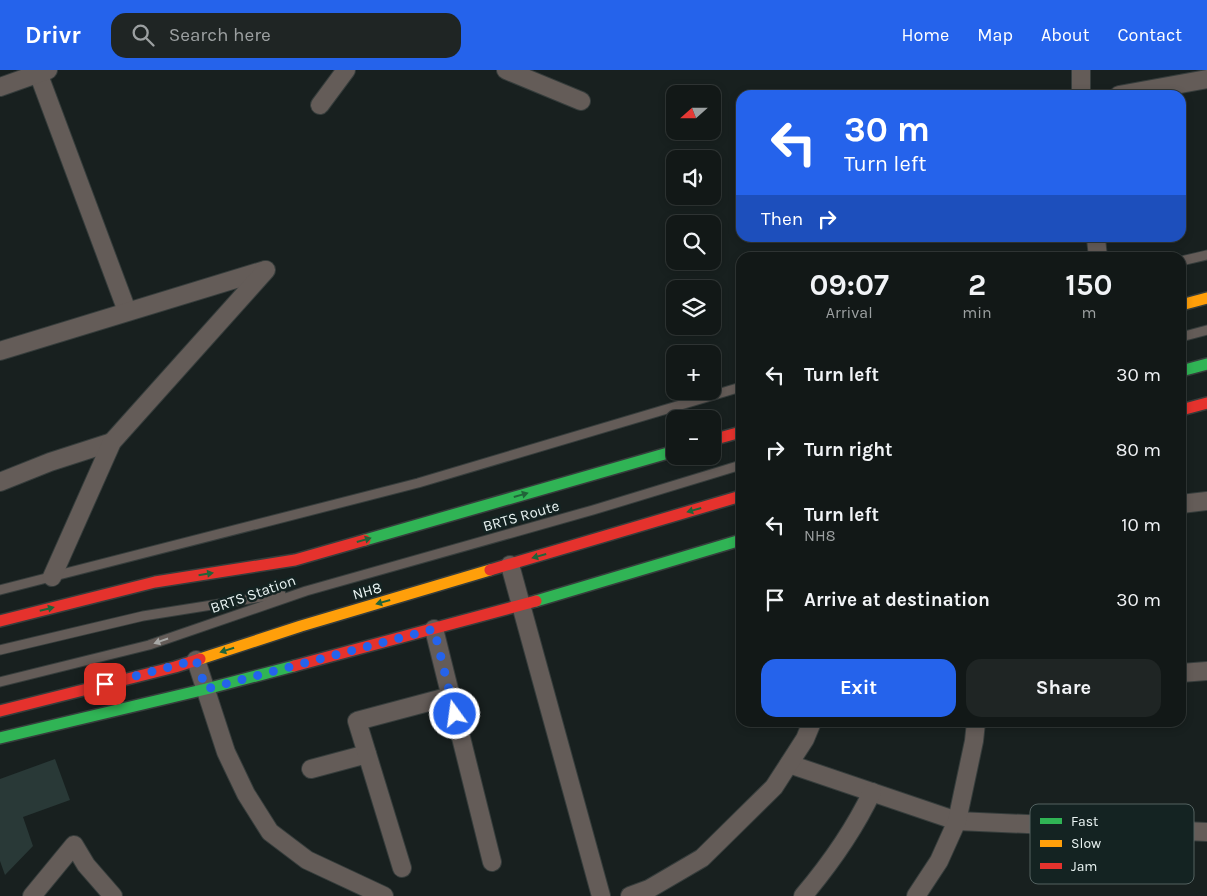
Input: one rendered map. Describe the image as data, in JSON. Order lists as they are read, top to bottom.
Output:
{
  "streets": {
    "main road": ["NH8"],
    "lane": ["BRTS Route", "BRTS Station"]
  },
  "crossings": [
    ["BRTS Route", "BRTS Station"]
  ],
  "legend": ["Fast", "Slow", "Jam"],
  "north": "left",
  "page": {
    "header": "Drivr",
    "search": "Search here",
    "nav": [
      "Home",
      "Map",
      "About",
      "Contact"
    ],
    "map_buttons": ["+", "−"],
    "turn": ["30 m", "Turn left"],
    "then": "Then",
    "eta": [
      "09:07",
      "Arrival",
      "2",
      "min",
      "150",
      "m"
    ],
    "list": [
      {
        "name": "Turn left",
        "value": "30 m"
      },
      {
        "name": "Turn right",
        "value": "80 m"
      },
      {
        "name": "Turn left",
        "note": "NH8",
        "value": "10 m"
      },
      {
        "name": "Arrive at destination",
        "value": "30 m"
      }
    ],
    "buttons": ["Exit", "Share"]
  }
}
